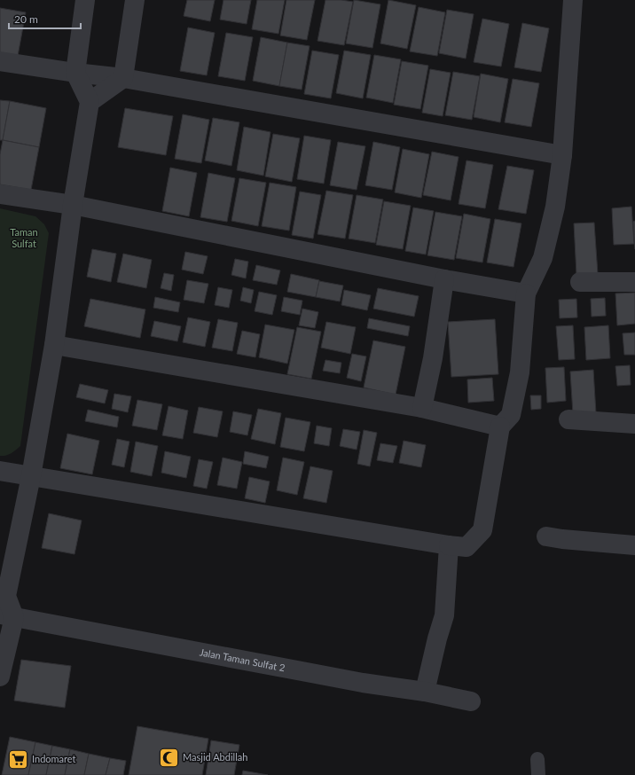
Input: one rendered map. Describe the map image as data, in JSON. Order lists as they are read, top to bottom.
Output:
{
  "streets": {
    "street": ["Jalan Taman Sulfat 2"]
  },
  "parks": ["Taman Sulfat"],
  "places": {
    "mosque": ["Masjid Abdillah"],
    "supermarket": ["Indomaret"]
  },
  "scale_bar": "20 m"
}
